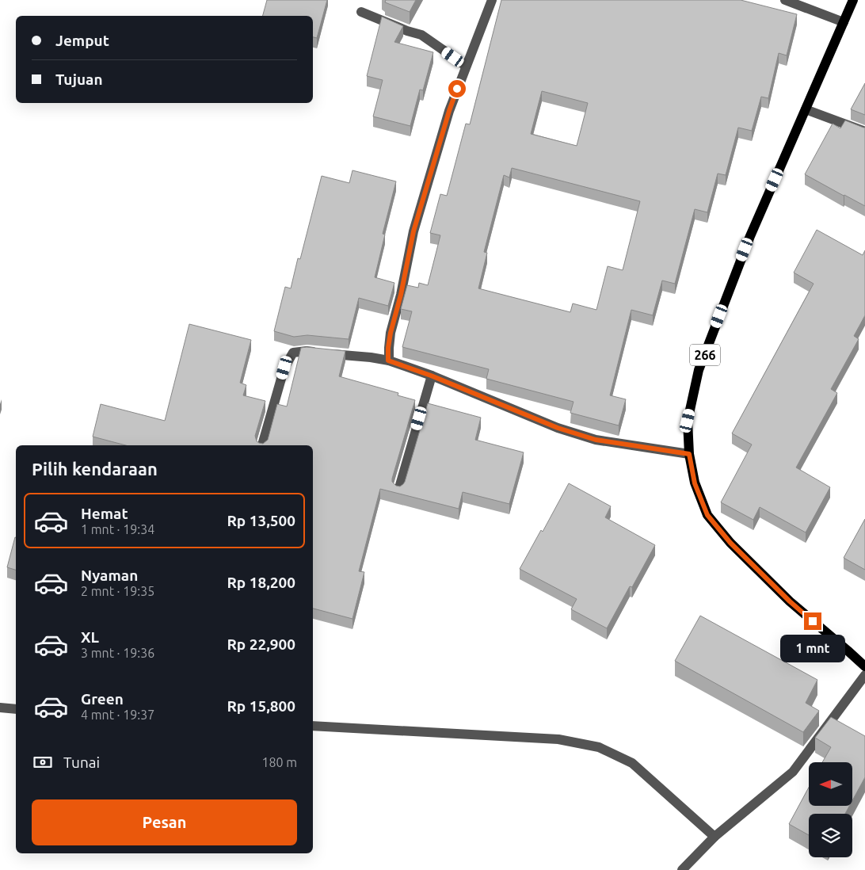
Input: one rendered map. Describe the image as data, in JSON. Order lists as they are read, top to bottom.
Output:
{
  "streets": {
    "main road": ["266"]
  },
  "north": "left",
  "page": {
    "banner": ["Jemput", "Tujuan"],
    "heading": "Pilih kendaraan",
    "list": [
      {
        "name": "Hemat",
        "note": "1 mnt · 19:34",
        "value": "Rp 13,500"
      },
      {
        "name": "Nyaman",
        "note": "2 mnt · 19:35",
        "value": "Rp 18,200"
      },
      {
        "name": "XL",
        "note": "3 mnt · 19:36",
        "value": "Rp 22,900"
      },
      {
        "name": "Green",
        "note": "4 mnt · 19:37",
        "value": "Rp 15,800"
      }
    ],
    "bubble": "1 mnt",
    "pay": ["Tunai", "180 m"],
    "buttons": "Pesan"
  }
}
